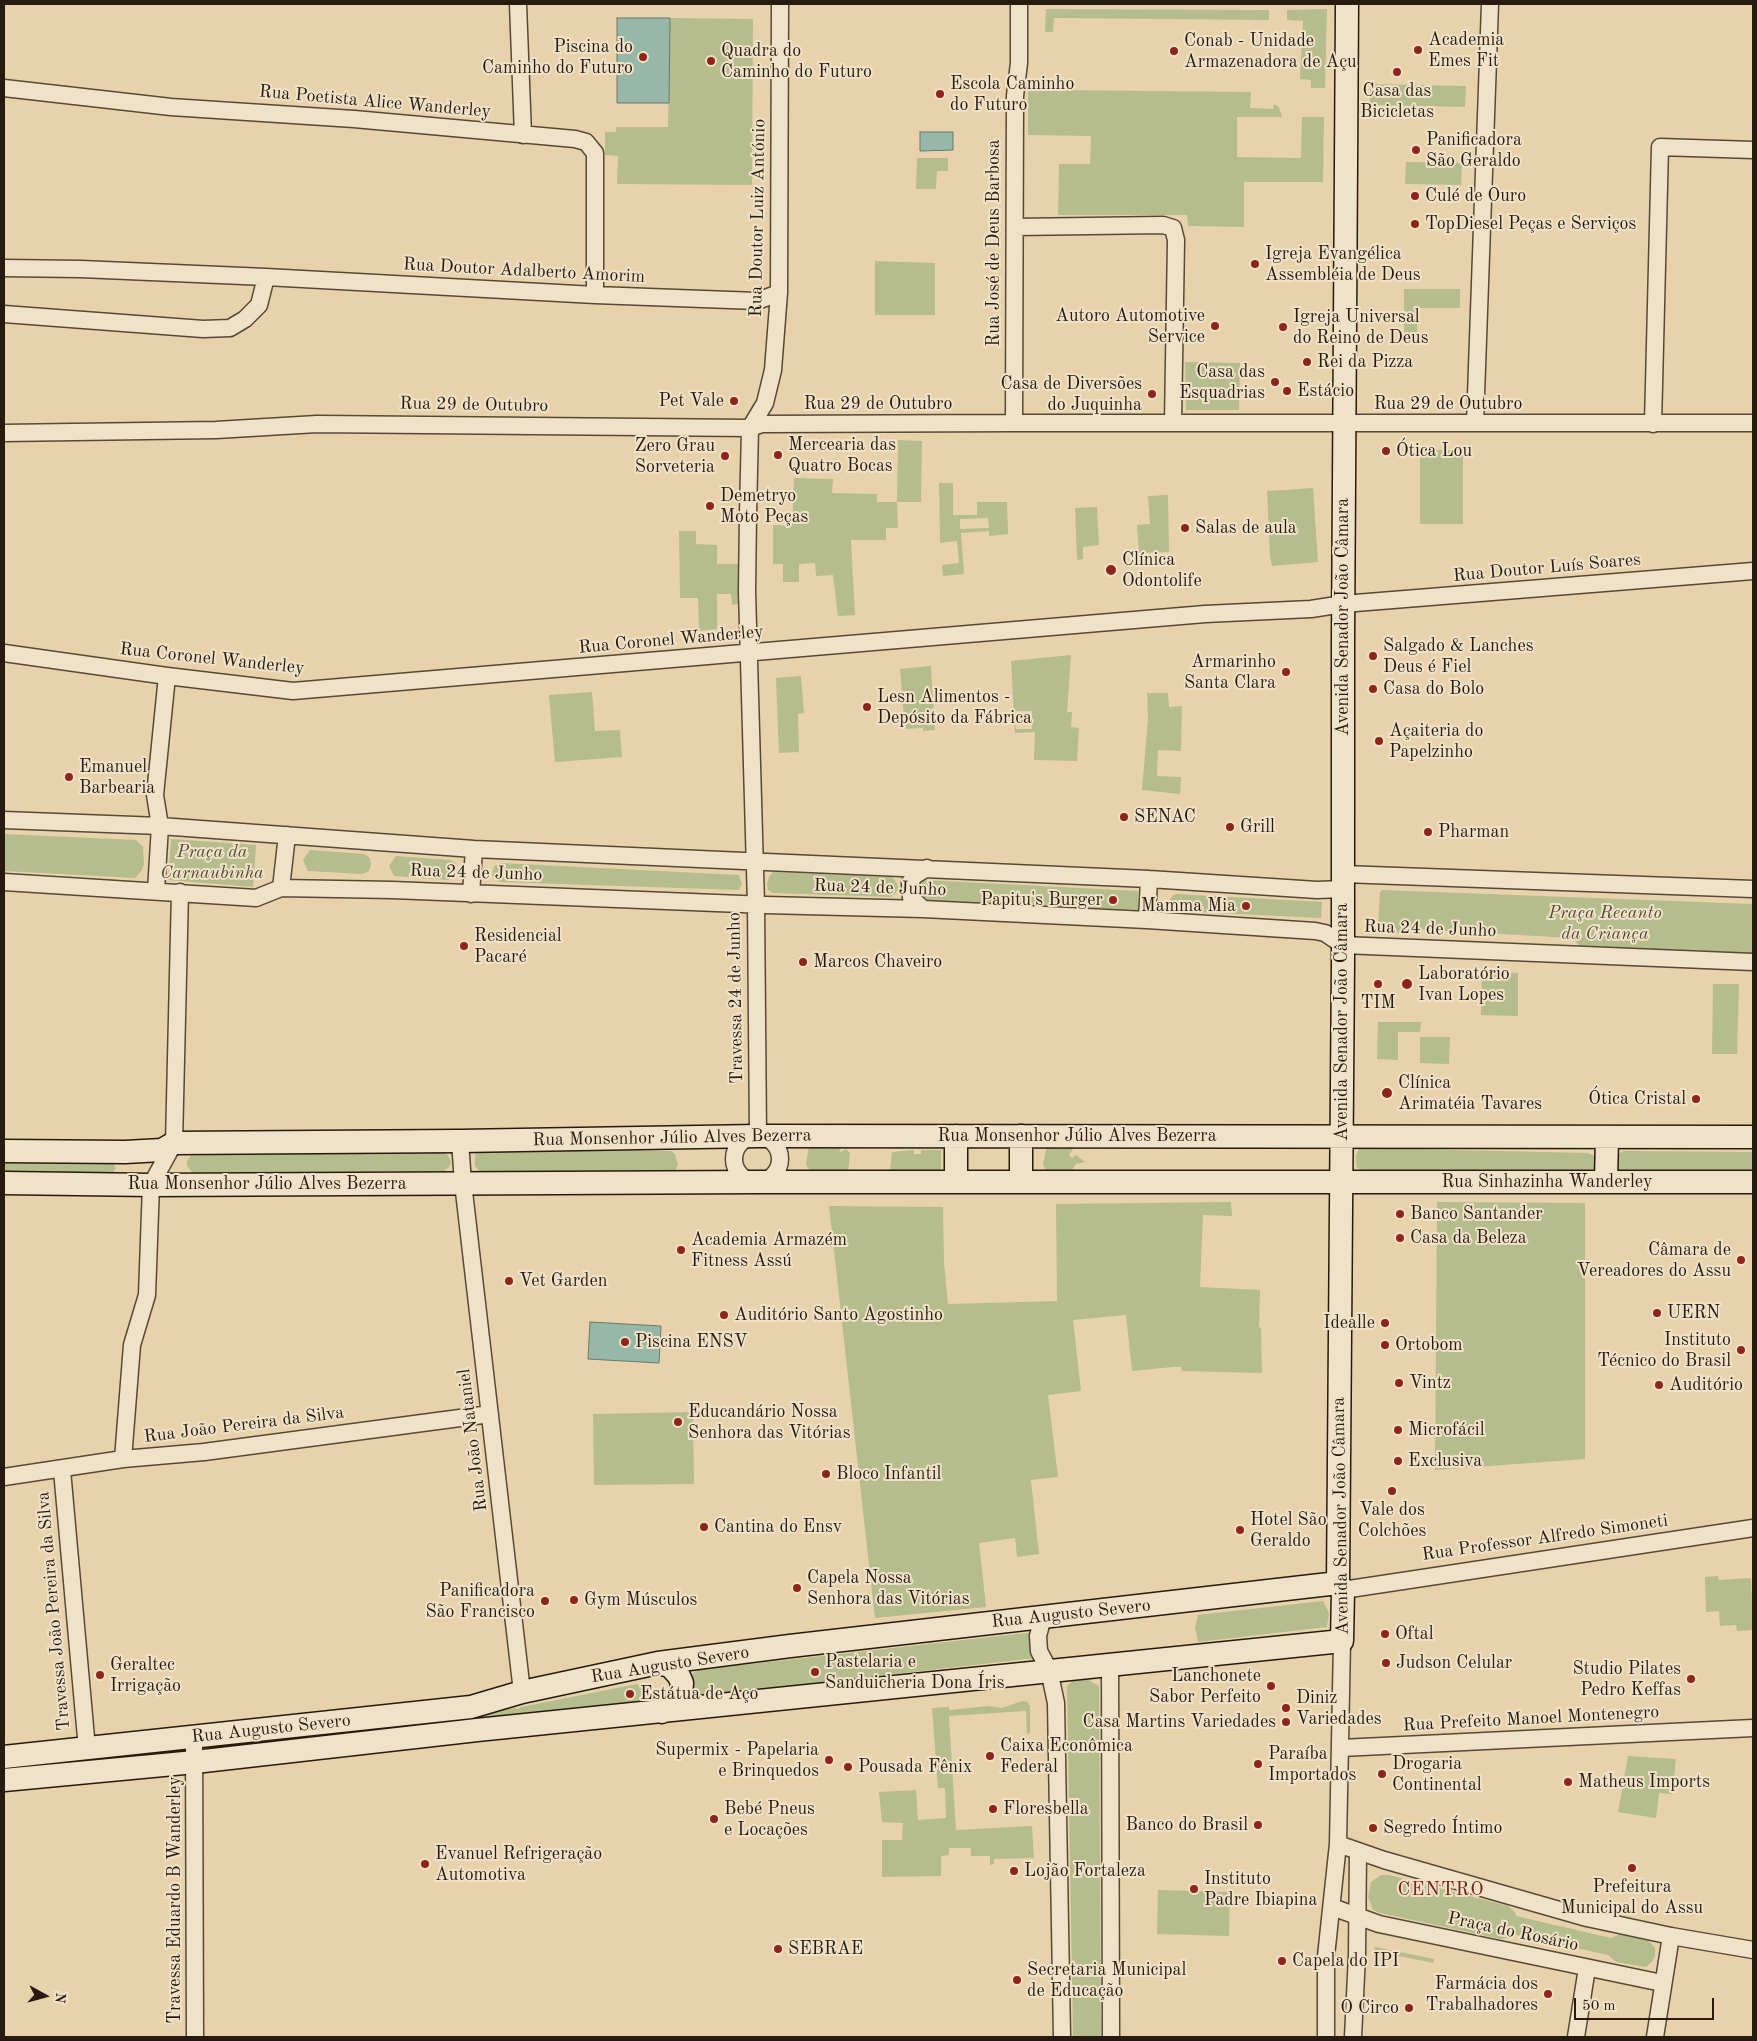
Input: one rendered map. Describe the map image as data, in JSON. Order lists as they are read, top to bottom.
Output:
{
  "streets": {
    "main road": [
      "Avenida Senador João Câmara",
      "Rua Monsenhor Júlio Alves Bezerra",
      "Rua Sinhazinha Wanderley",
      "Rua Augusto Severo"
    ],
    "street": [
      "Rua Poetista Alice Wanderley",
      "Rua Doutor Luiz António",
      "Rua José de Deus Barbosa",
      "Rua Doutor Adalberto Amorim",
      "Rua 29 de Outubro",
      "Rua Doutor Luís Soares",
      "Rua Coronel Wanderley",
      "Rua 24 de Junho",
      "Travessa 24 de Junho",
      "Rua João Pereira da Silva",
      "Rua João Nataniel",
      "Rua Professor Alfredo Simoneti",
      "Travessa João Pereira da Silva",
      "Rua Prefeito Manoel Montenegro",
      "Travessa Eduardo B Wanderley",
      "Praça do Rosário"
    ]
  },
  "crossings": [
    ["Rua Poetista Alice Wanderley", "Rua Doutor Adalberto Amorim"],
    ["Rua Doutor Luiz António", "Rua Doutor Adalberto Amorim"],
    ["Rua Doutor Luiz António", "Rua 29 de Outubro"],
    ["Rua Doutor Luiz António", "Travessa 24 de Junho"],
    ["Rua José de Deus Barbosa", "Rua 29 de Outubro"],
    ["Rua 29 de Outubro", "Avenida Senador João Câmara"],
    ["Rua 29 de Outubro", "Travessa 24 de Junho"],
    ["Rua Doutor Luís Soares", "Avenida Senador João Câmara"],
    ["Rua Doutor Luís Soares", "Rua Coronel Wanderley"],
    ["Avenida Senador João Câmara", "Rua Coronel Wanderley"],
    ["Avenida Senador João Câmara", "Rua 24 de Junho"],
    ["Avenida Senador João Câmara", "Rua Monsenhor Júlio Alves Bezerra"],
    ["Avenida Senador João Câmara", "Rua Sinhazinha Wanderley"],
    ["Avenida Senador João Câmara", "Rua Professor Alfredo Simoneti"],
    ["Avenida Senador João Câmara", "Rua Augusto Severo"],
    ["Avenida Senador João Câmara", "Rua Prefeito Manoel Montenegro"],
    ["Avenida Senador João Câmara", "Praça do Rosário"],
    ["Rua Coronel Wanderley", "Travessa 24 de Junho"],
    ["Rua 24 de Junho", "Travessa 24 de Junho"],
    ["Travessa 24 de Junho", "Rua Monsenhor Júlio Alves Bezerra"],
    ["Rua Monsenhor Júlio Alves Bezerra", "Rua Sinhazinha Wanderley"],
    ["Rua Monsenhor Júlio Alves Bezerra", "Rua João Nataniel"],
    ["Rua João Pereira da Silva", "Rua João Nataniel"],
    ["Rua João Pereira da Silva", "Travessa João Pereira da Silva"],
    ["Rua João Nataniel", "Rua Augusto Severo"],
    ["Rua Professor Alfredo Simoneti", "Rua Augusto Severo"],
    ["Travessa João Pereira da Silva", "Rua Augusto Severo"],
    ["Rua Augusto Severo", "Travessa Eduardo B Wanderley"]
  ],
  "districts": ["CENTRO"],
  "parks": ["Praça da Carnaubinha", "Praça Recanto da Criança"],
  "places": [
    "Academia Emes Fit",
    "Conab - Unidade Armazenadora de Açu",
    "Piscina do Caminho do Futuro",
    "Quadra do Caminho do Futuro",
    "Casa das Bicicletas",
    "Escola Caminho do Futuro",
    "Panificadora São Geraldo",
    "Culé de Ouro",
    "TopDiesel Peças e Serviços",
    "Igreja Evangélica Assembléia de Deus",
    "Autoro Automotive Service",
    "Igreja Universal do Reino de Deus",
    "Rei da Pizza",
    "Casa das Esquadrias",
    "Estácio",
    "Casa de Diversões do Juquinha",
    "Pet Vale",
    "Ótica Lou",
    "Mercearia das Quatro Bocas",
    "Zero Grau Sorveteria",
    "Demetryo Moto Peças",
    "Salas de aula",
    "Clínica Odontolife",
    "Salgado & Lanches Deus é Fiel",
    "Armarinho Santa Clara",
    "Casa do Bolo",
    "Lesn Alimentos - Depósito da Fábrica",
    "Açaiteria do Papelzinho",
    "Emanuel Barbearia",
    "SENAC",
    "Grill",
    "Pharman",
    "Papitu's Burger",
    "Mamma Mia",
    "Residencial Pacaré",
    "Marcos Chaveiro",
    "TIM",
    "Laboratório Ivan Lopes",
    "Clínica Arimatéia Tavares",
    "Ótica Cristal",
    "Banco Santander",
    "Casa da Beleza",
    "Academia Armazém Fitness Assú",
    "Câmara de Vereadores do Assu",
    "Vet Garden",
    "UERN",
    "Auditório Santo Agostinho",
    "Idealle",
    "Piscina ENSV",
    "Ortobom",
    "Instituto Técnico do Brasil",
    "Vintz",
    "Auditório",
    "Educandário Nossa Senhora das Vitórias",
    "Microfácil",
    "Exclusiva",
    "Bloco Infantil",
    "Vale dos Colchões",
    "Cantina do Ensv",
    "Hotel São Geraldo",
    "Capela Nossa Senhora das Vitórias",
    "Gym Músculos",
    "Panificadora São Francisco",
    "Oftal",
    "Judson Celular",
    "Pastelaria e Sanduicheria Dona Íris",
    "Geraltec Irrigação",
    "Studio Pilates Pedro Keffas",
    "Lanchonete Sabor Perfeito",
    "Estátua de Aço",
    "Diniz Variedades",
    "Casa Martins Variedades",
    "Caixa Econômica Federal",
    "Supermix - Papelaria e Brinquedos",
    "Paraíba Importados",
    "Pousada Fênix",
    "Drogaria Continental",
    "Matheus Imports",
    "Floresbella",
    "Bebé Pneus e Locações",
    "Banco do Brasil",
    "Segredo Íntimo",
    "Evanuel Refrigeração Automotiva",
    "Prefeitura Municipal do Assu",
    "Lojão Fortaleza",
    "Instituto Padre Ibiapina",
    "SEBRAE",
    "Capela do IPI",
    "Secretaria Municipal de Educação",
    "Farmácia dos Trabalhadores",
    "O Circo"
  ],
  "scale_bar": "50 m",
  "north": "right"
}
